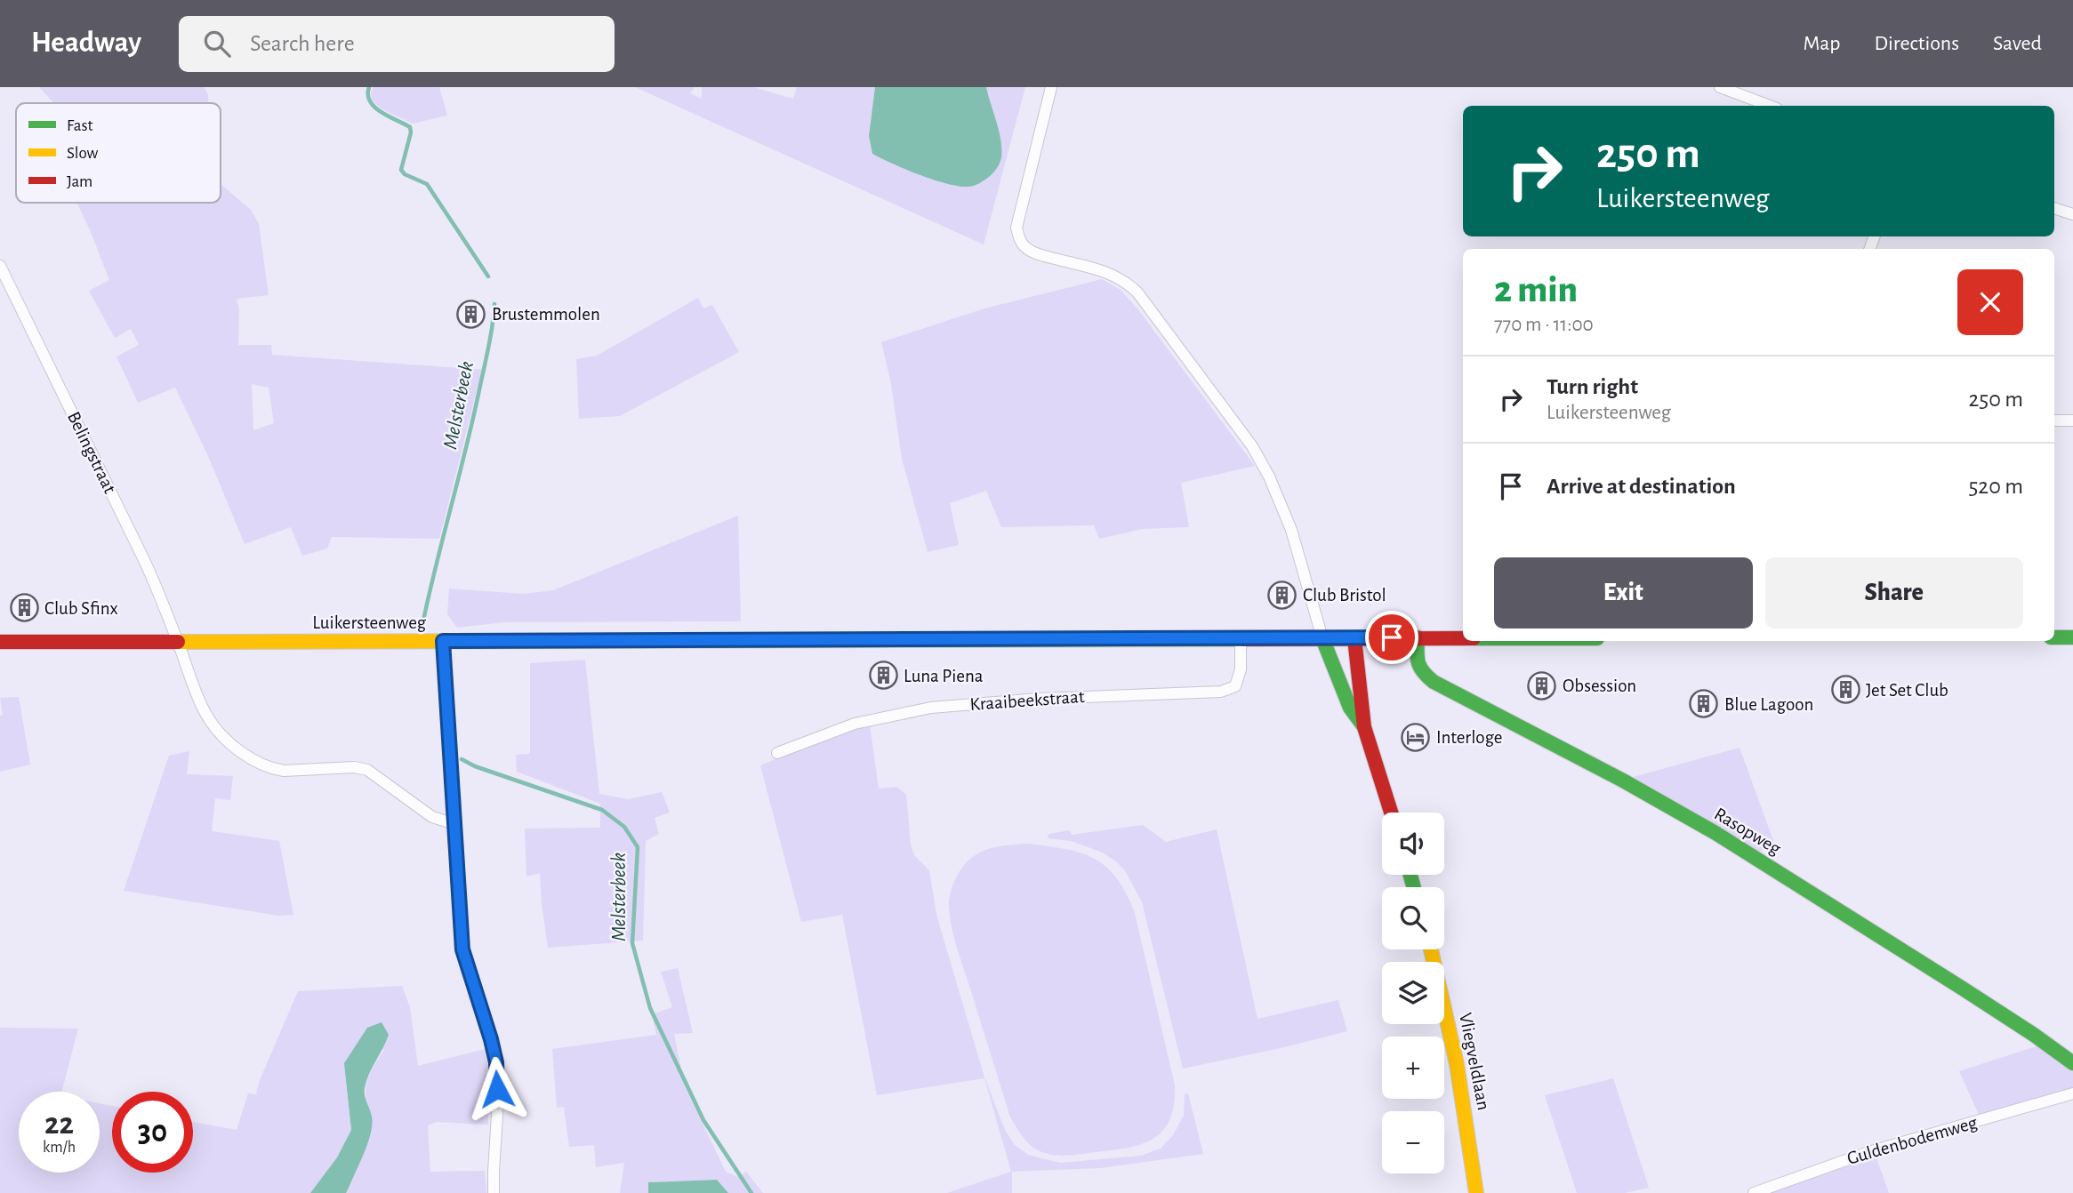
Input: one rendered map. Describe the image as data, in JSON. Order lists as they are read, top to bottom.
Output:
{
  "streets": {
    "main road": ["Luikersteenweg", "Rasopweg", "Vliegveldlaan"],
    "street": ["Belingstraat", "Kraaibeekstraat", "Guldenbodemweg"]
  },
  "crossings": [
    ["Belingstraat", "Luikersteenweg"],
    ["Luikersteenweg", "Kraaibeekstraat"],
    ["Luikersteenweg", "Rasopweg"]
  ],
  "water": ["Melsterbeek"],
  "places": {
    "building": [
      "Brustemmolen",
      "Club Bristol",
      "Club Sfinx",
      "Luna Piena",
      "Obsession",
      "Jet Set Club",
      "Blue Lagoon"
    ],
    "hotel": ["Interloge"]
  },
  "legend": ["Fast", "Slow", "Jam"],
  "page": {
    "header": "Headway",
    "search": "Search here",
    "nav": ["Map", "Directions", "Saved"],
    "turn": ["250 m", "Luikersteenweg"],
    "heading": ["2 min", "770 m · 11:00"],
    "list": [
      {
        "name": "Turn right",
        "note": "Luikersteenweg",
        "value": "250 m"
      },
      {
        "name": "Arrive at destination",
        "value": "520 m"
      }
    ],
    "buttons": ["Exit", "Share"],
    "map_buttons": ["+", "−"],
    "speed": "22 km/h",
    "limit": "30"
  }
}
